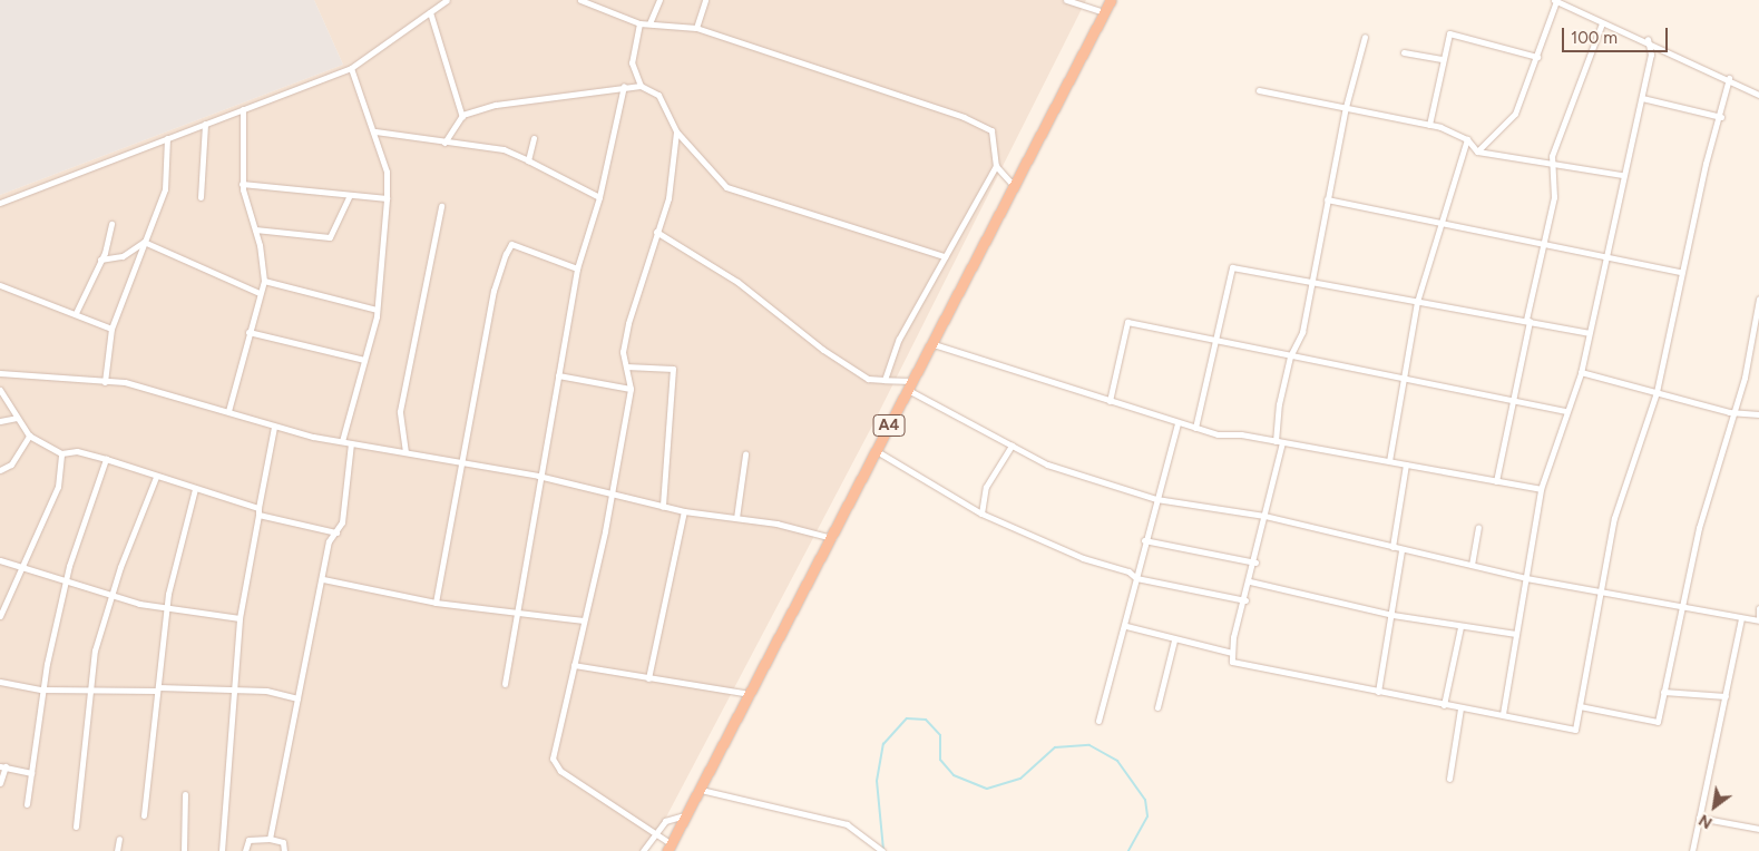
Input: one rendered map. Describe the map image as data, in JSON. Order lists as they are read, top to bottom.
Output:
{
  "streets": {
    "highway": ["A4"]
  },
  "scale_bar": "100 m",
  "north": "bottom left"
}
